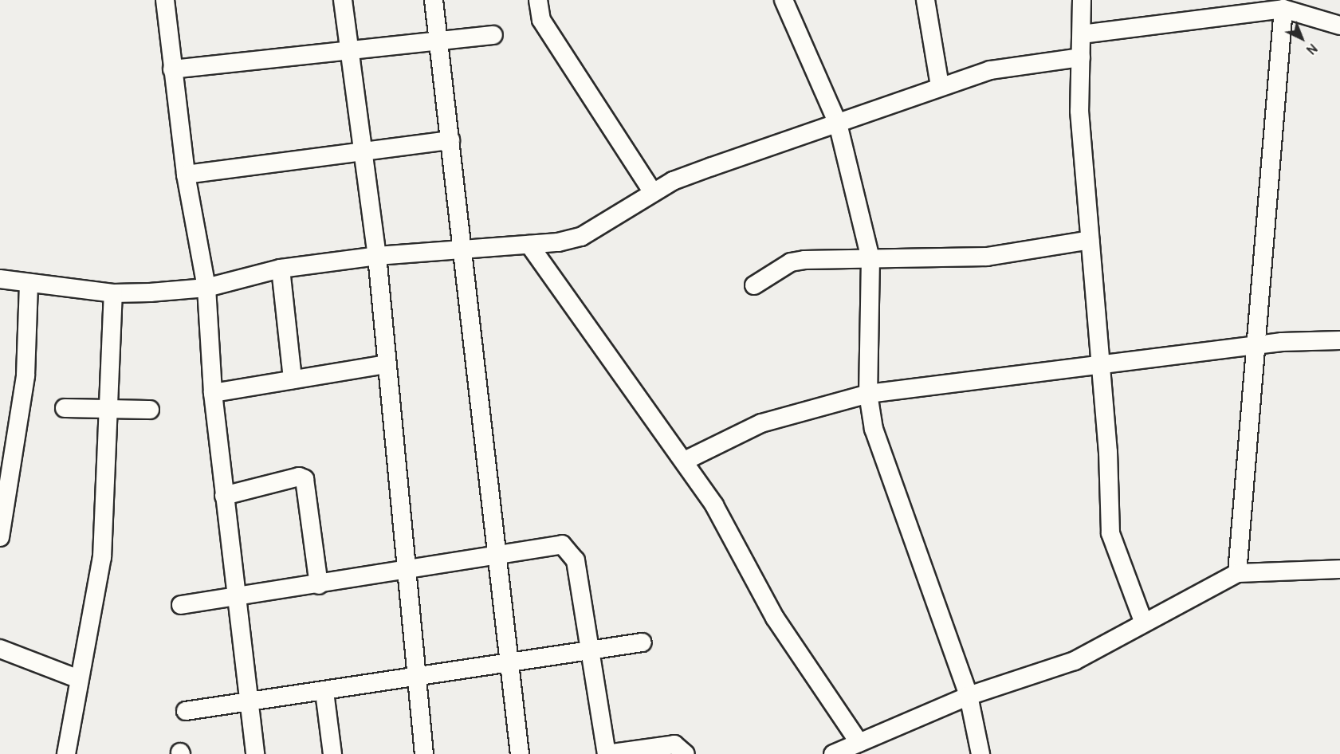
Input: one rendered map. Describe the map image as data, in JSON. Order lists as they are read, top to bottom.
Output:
{
  "north": "bottom right"
}
